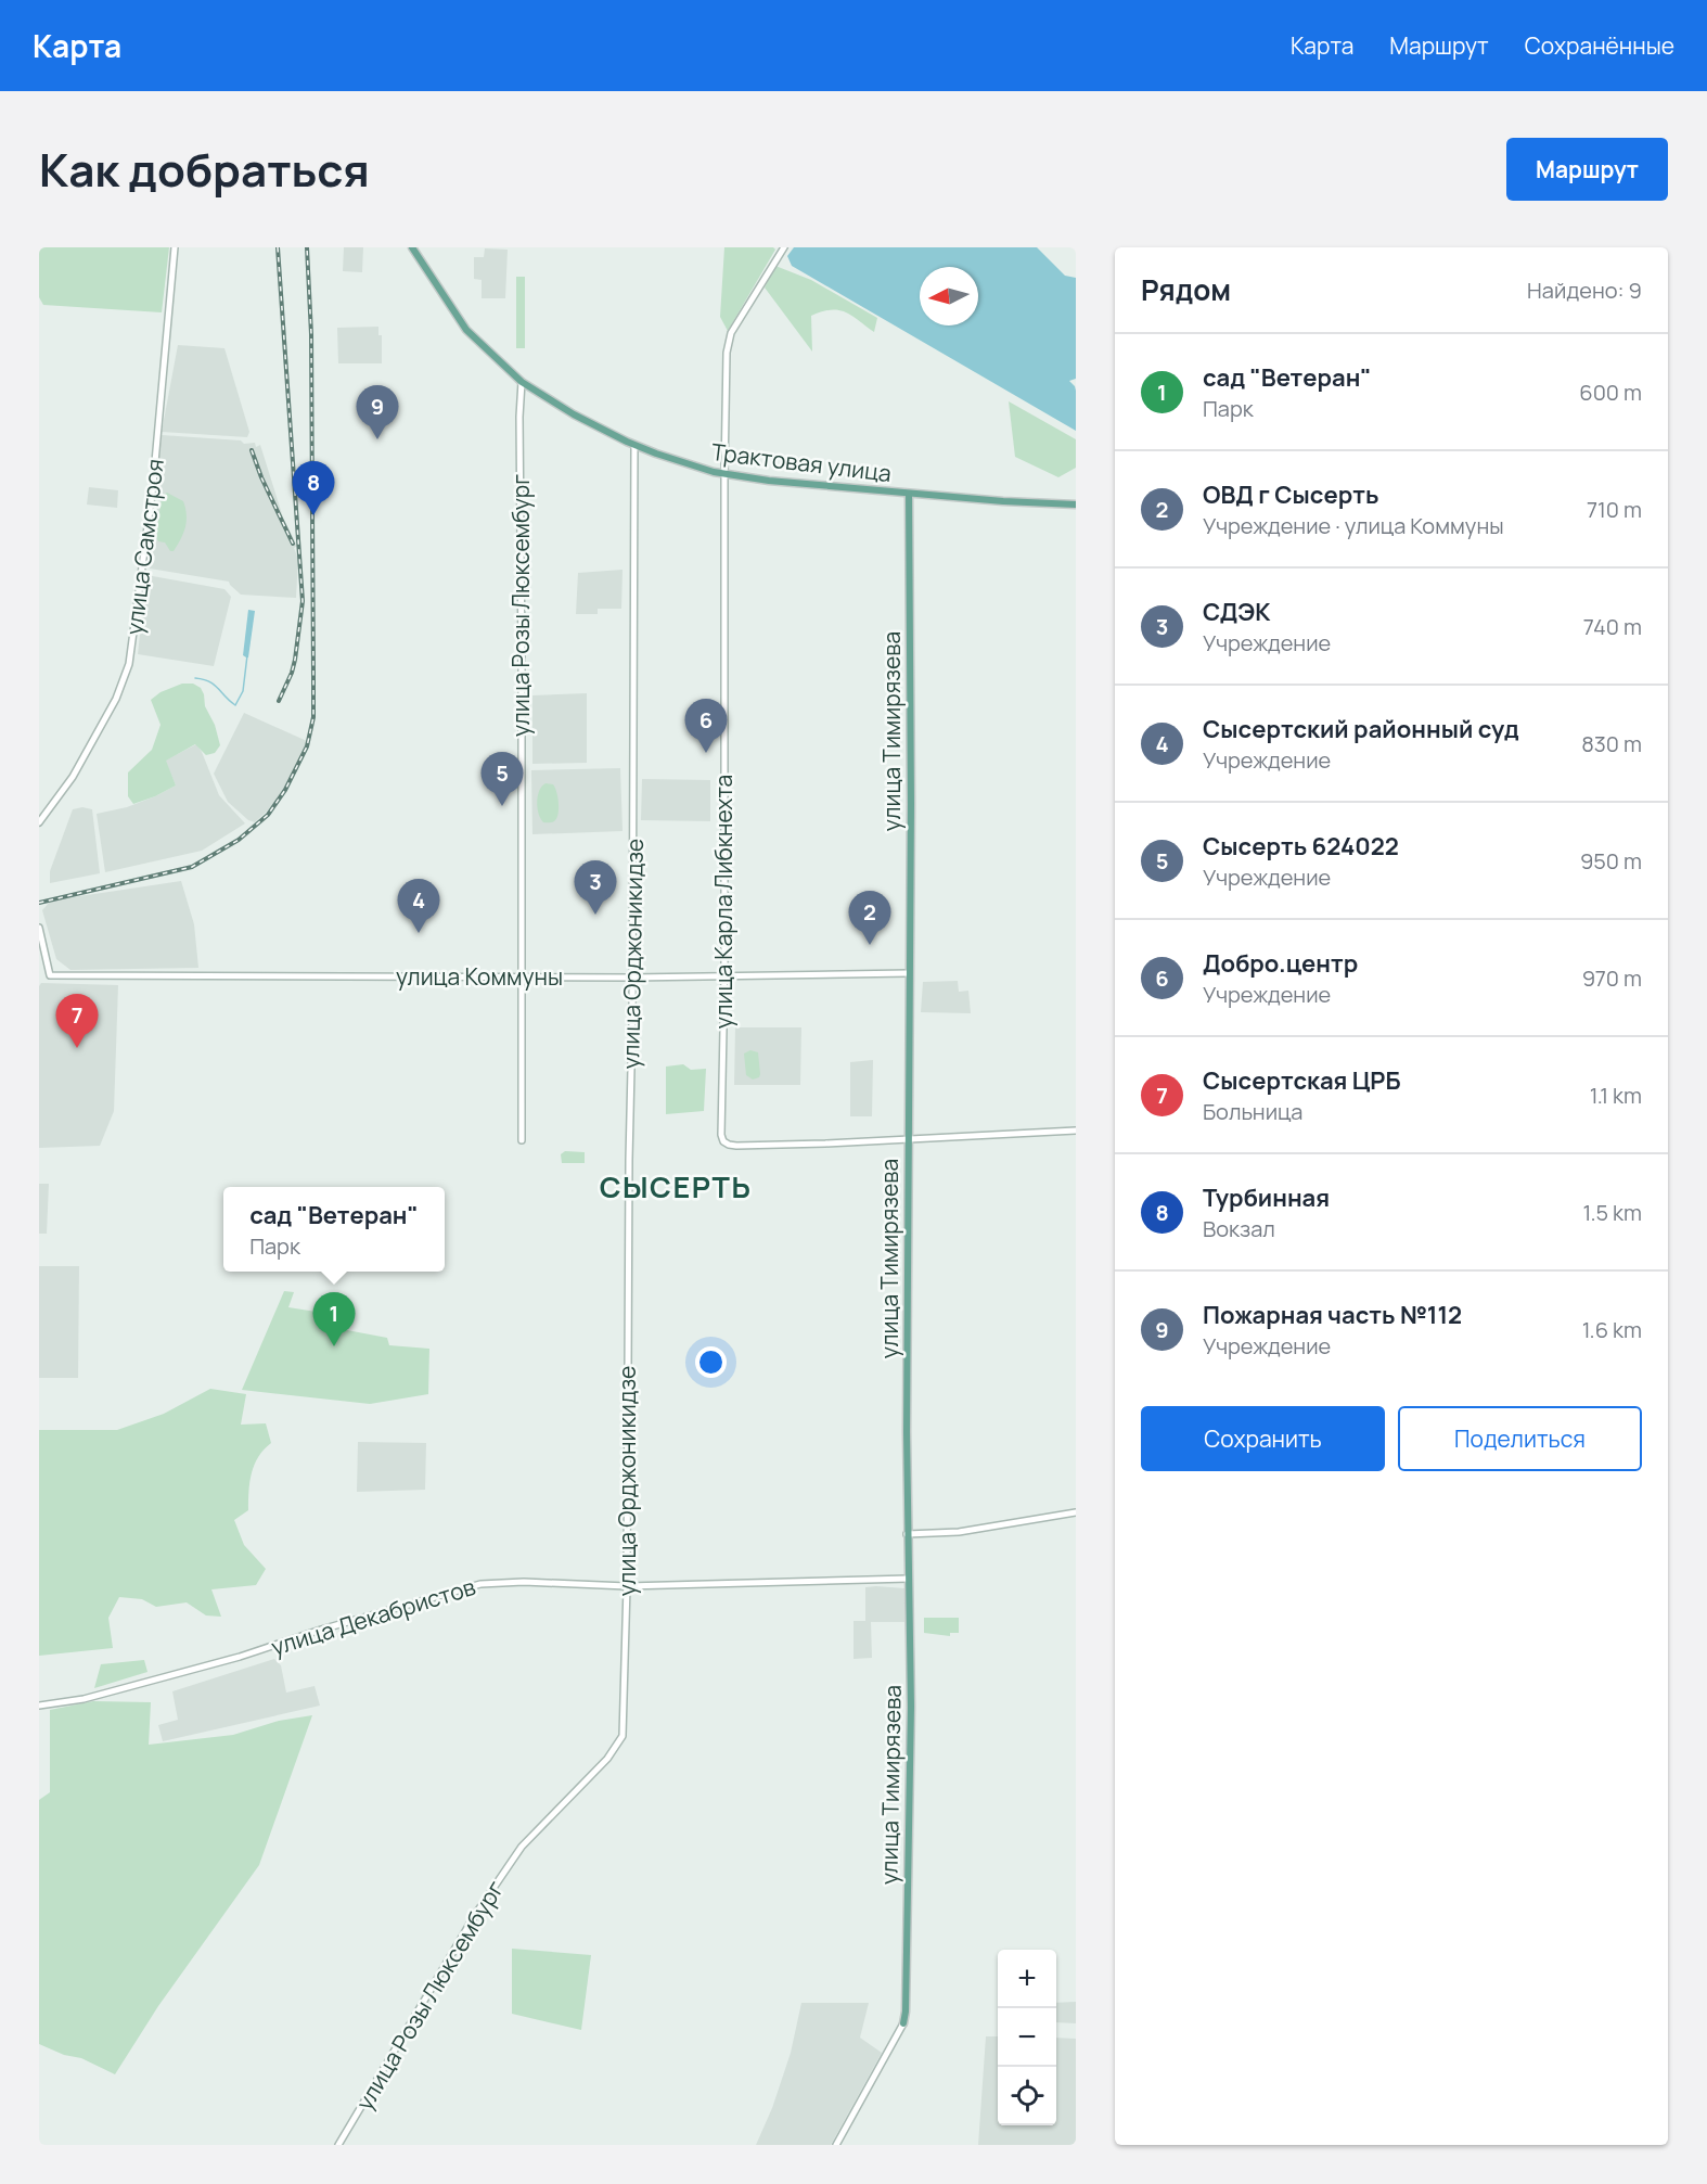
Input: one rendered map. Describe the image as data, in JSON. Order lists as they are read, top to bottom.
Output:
{
  "streets": {
    "main road": ["Трактовая улица", "улица Тимирязева"],
    "street": [
      "улица Самстроя",
      "улица Розы Люксембург",
      "улица Карла Либкнехта",
      "улица Орджоникидзе",
      "улица Коммуны",
      "улица Декабристов"
    ]
  },
  "crossings": [
    ["Трактовая улица", "улица Розы Люксембург"],
    ["Трактовая улица", "улица Тимирязева"],
    ["Трактовая улица", "улица Карла Либкнехта"],
    ["Трактовая улица", "улица Орджоникидзе"],
    ["улица Розы Люксембург", "улица Орджоникидзе"],
    ["улица Розы Люксембург", "улица Коммуны"],
    ["улица Тимирязева", "улица Карла Либкнехта"],
    ["улица Тимирязева", "улица Коммуны"],
    ["улица Тимирязева", "улица Декабристов"],
    ["улица Карла Либкнехта", "улица Коммуны"],
    ["улица Орджоникидзе", "улица Коммуны"],
    ["улица Орджоникидзе", "улица Декабристов"]
  ],
  "districts": ["СЫСЕРТЬ"],
  "north": "left",
  "page": {
    "header": "Карта",
    "nav": ["Карта", "Маршрут", "Сохранённые"],
    "title": "Как добраться",
    "buttons": [
      "Маршрут",
      ["Сохранить", "Поделиться"]
    ],
    "heading": ["Рядом", "Найдено: 9"],
    "list": [
      {
        "mark": "1",
        "name": "сад \"Ветеран\"",
        "note": "Парк",
        "value": "600 m"
      },
      {
        "mark": "2",
        "name": "ОВД г Сысерть",
        "note": "Учреждение · улица Коммуны",
        "value": "710 m"
      },
      {
        "mark": "3",
        "name": "СДЭК",
        "note": "Учреждение",
        "value": "740 m"
      },
      {
        "mark": "4",
        "name": "Сысертский районный суд",
        "note": "Учреждение",
        "value": "830 m"
      },
      {
        "mark": "5",
        "name": "Сысерть 624022",
        "note": "Учреждение",
        "value": "950 m"
      },
      {
        "mark": "6",
        "name": "Добро.центр",
        "note": "Учреждение",
        "value": "970 m"
      },
      {
        "mark": "7",
        "name": "Сысертская ЦРБ",
        "note": "Больница",
        "value": "1.1 km"
      },
      {
        "mark": "8",
        "name": "Турбинная",
        "note": "Вокзал",
        "value": "1.5 km"
      },
      {
        "mark": "9",
        "name": "Пожарная часть №112",
        "note": "Учреждение",
        "value": "1.6 km"
      }
    ],
    "pins": [
      "9",
      "8",
      "6",
      "5",
      "3",
      "4",
      "2",
      "7",
      "1"
    ],
    "popup": ["сад \"Ветеран\"", "Парк"],
    "map_buttons": ["+", "−"]
  }
}
